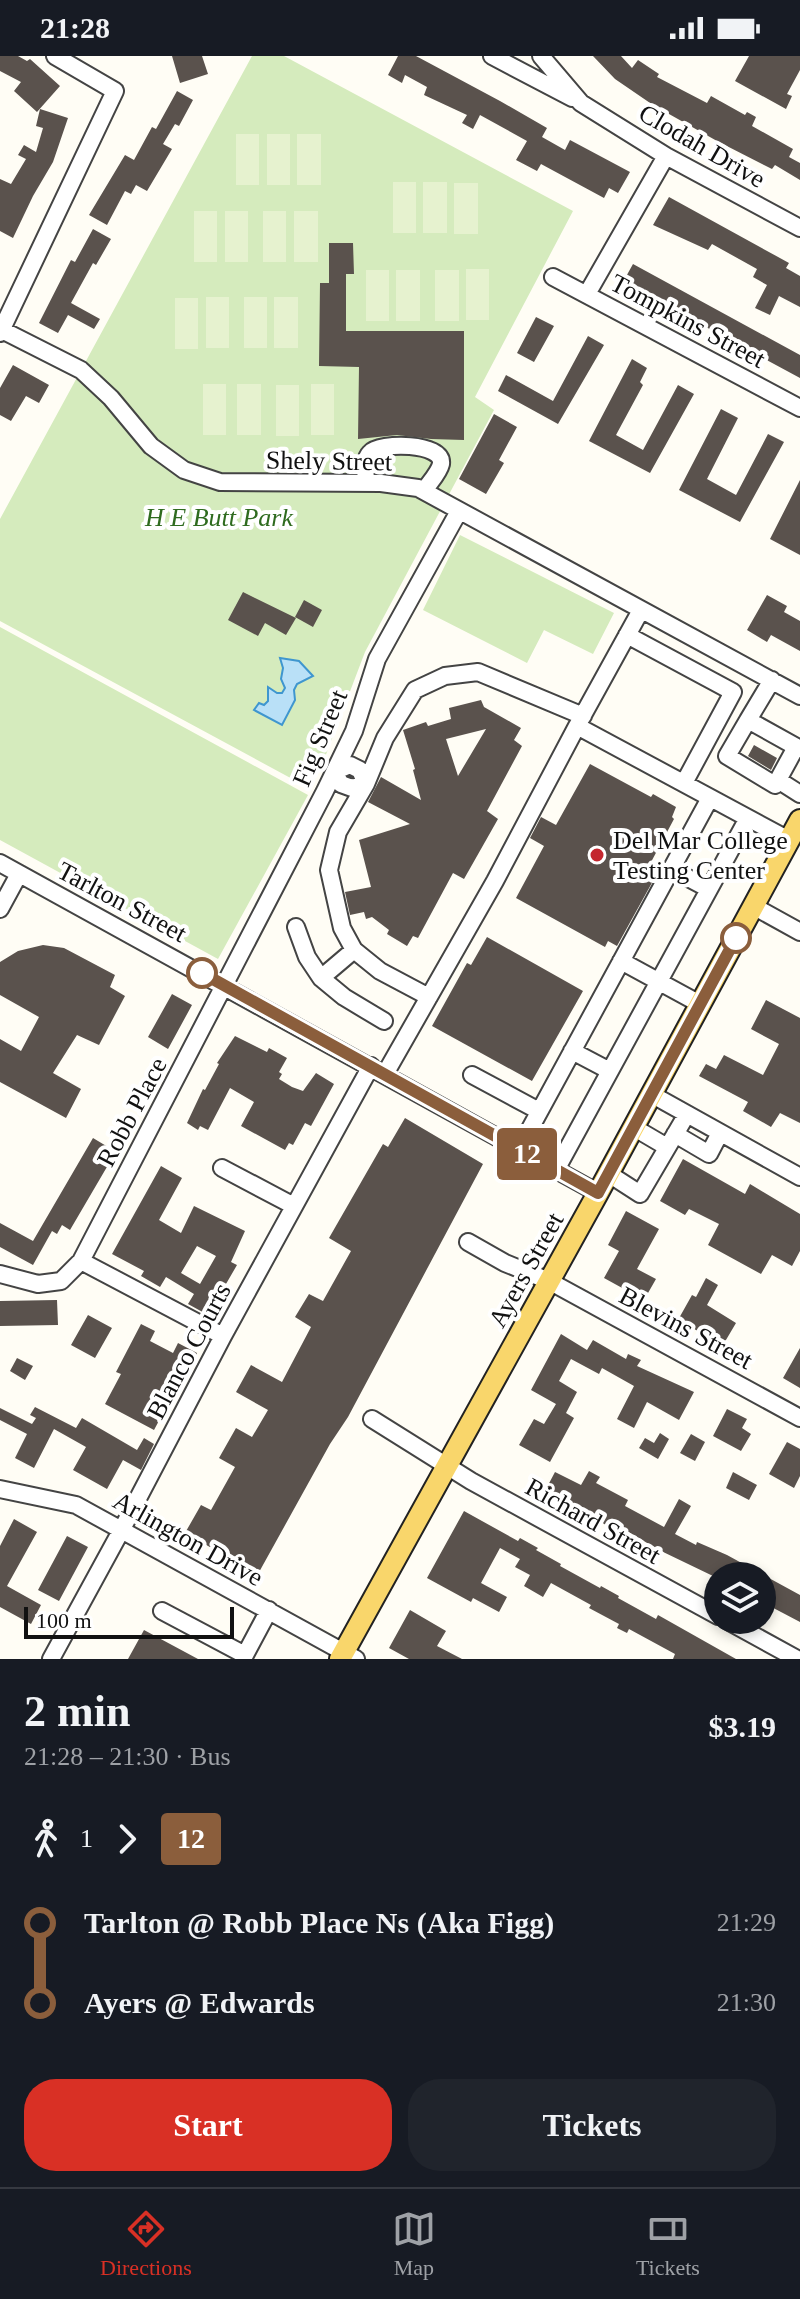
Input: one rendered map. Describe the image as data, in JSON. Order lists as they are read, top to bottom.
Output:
{
  "streets": {
    "main road": ["Ayers Street"],
    "street": [
      "Clodah Drive",
      "Tompkins Street",
      "Shely Street",
      "Fig Street",
      "Tarlton Street",
      "Robb Place",
      "Blevins Street",
      "Blanco Courts",
      "Richard Street",
      "Arlington Drive"
    ]
  },
  "crossings": [
    ["Shely Street", "Fig Street"],
    ["Shely Street", "Blanco Courts"],
    ["Fig Street", "Tarlton Street"],
    ["Fig Street", "Robb Place"],
    ["Tarlton Street", "Robb Place"],
    ["Tarlton Street", "Ayers Street"],
    ["Tarlton Street", "Blanco Courts"],
    ["Ayers Street", "Blevins Street"],
    ["Ayers Street", "Richard Street"],
    ["Ayers Street", "Arlington Drive"],
    ["Blanco Courts", "Arlington Drive"]
  ],
  "parks": ["H E Butt Park"],
  "places": ["Del Mar College Testing Center"],
  "lines": ["bus line 12"],
  "scale_bar": "100 m",
  "page": {
    "status": "21:28",
    "on_map": "12",
    "scale": "100 m",
    "heading": ["2 min", "21:28 – 21:30 · Bus", "$3.19"],
    "legs": ["1", "12"],
    "list": [
      {
        "name": "Tarlton @ Robb Place Ns (Aka Figg)",
        "value": "21:29"
      },
      {
        "name": "Ayers @ Edwards",
        "value": "21:30"
      }
    ],
    "buttons": ["Start", "Tickets"],
    "tabs": ["Directions", "Map", "Tickets"]
  }
}
